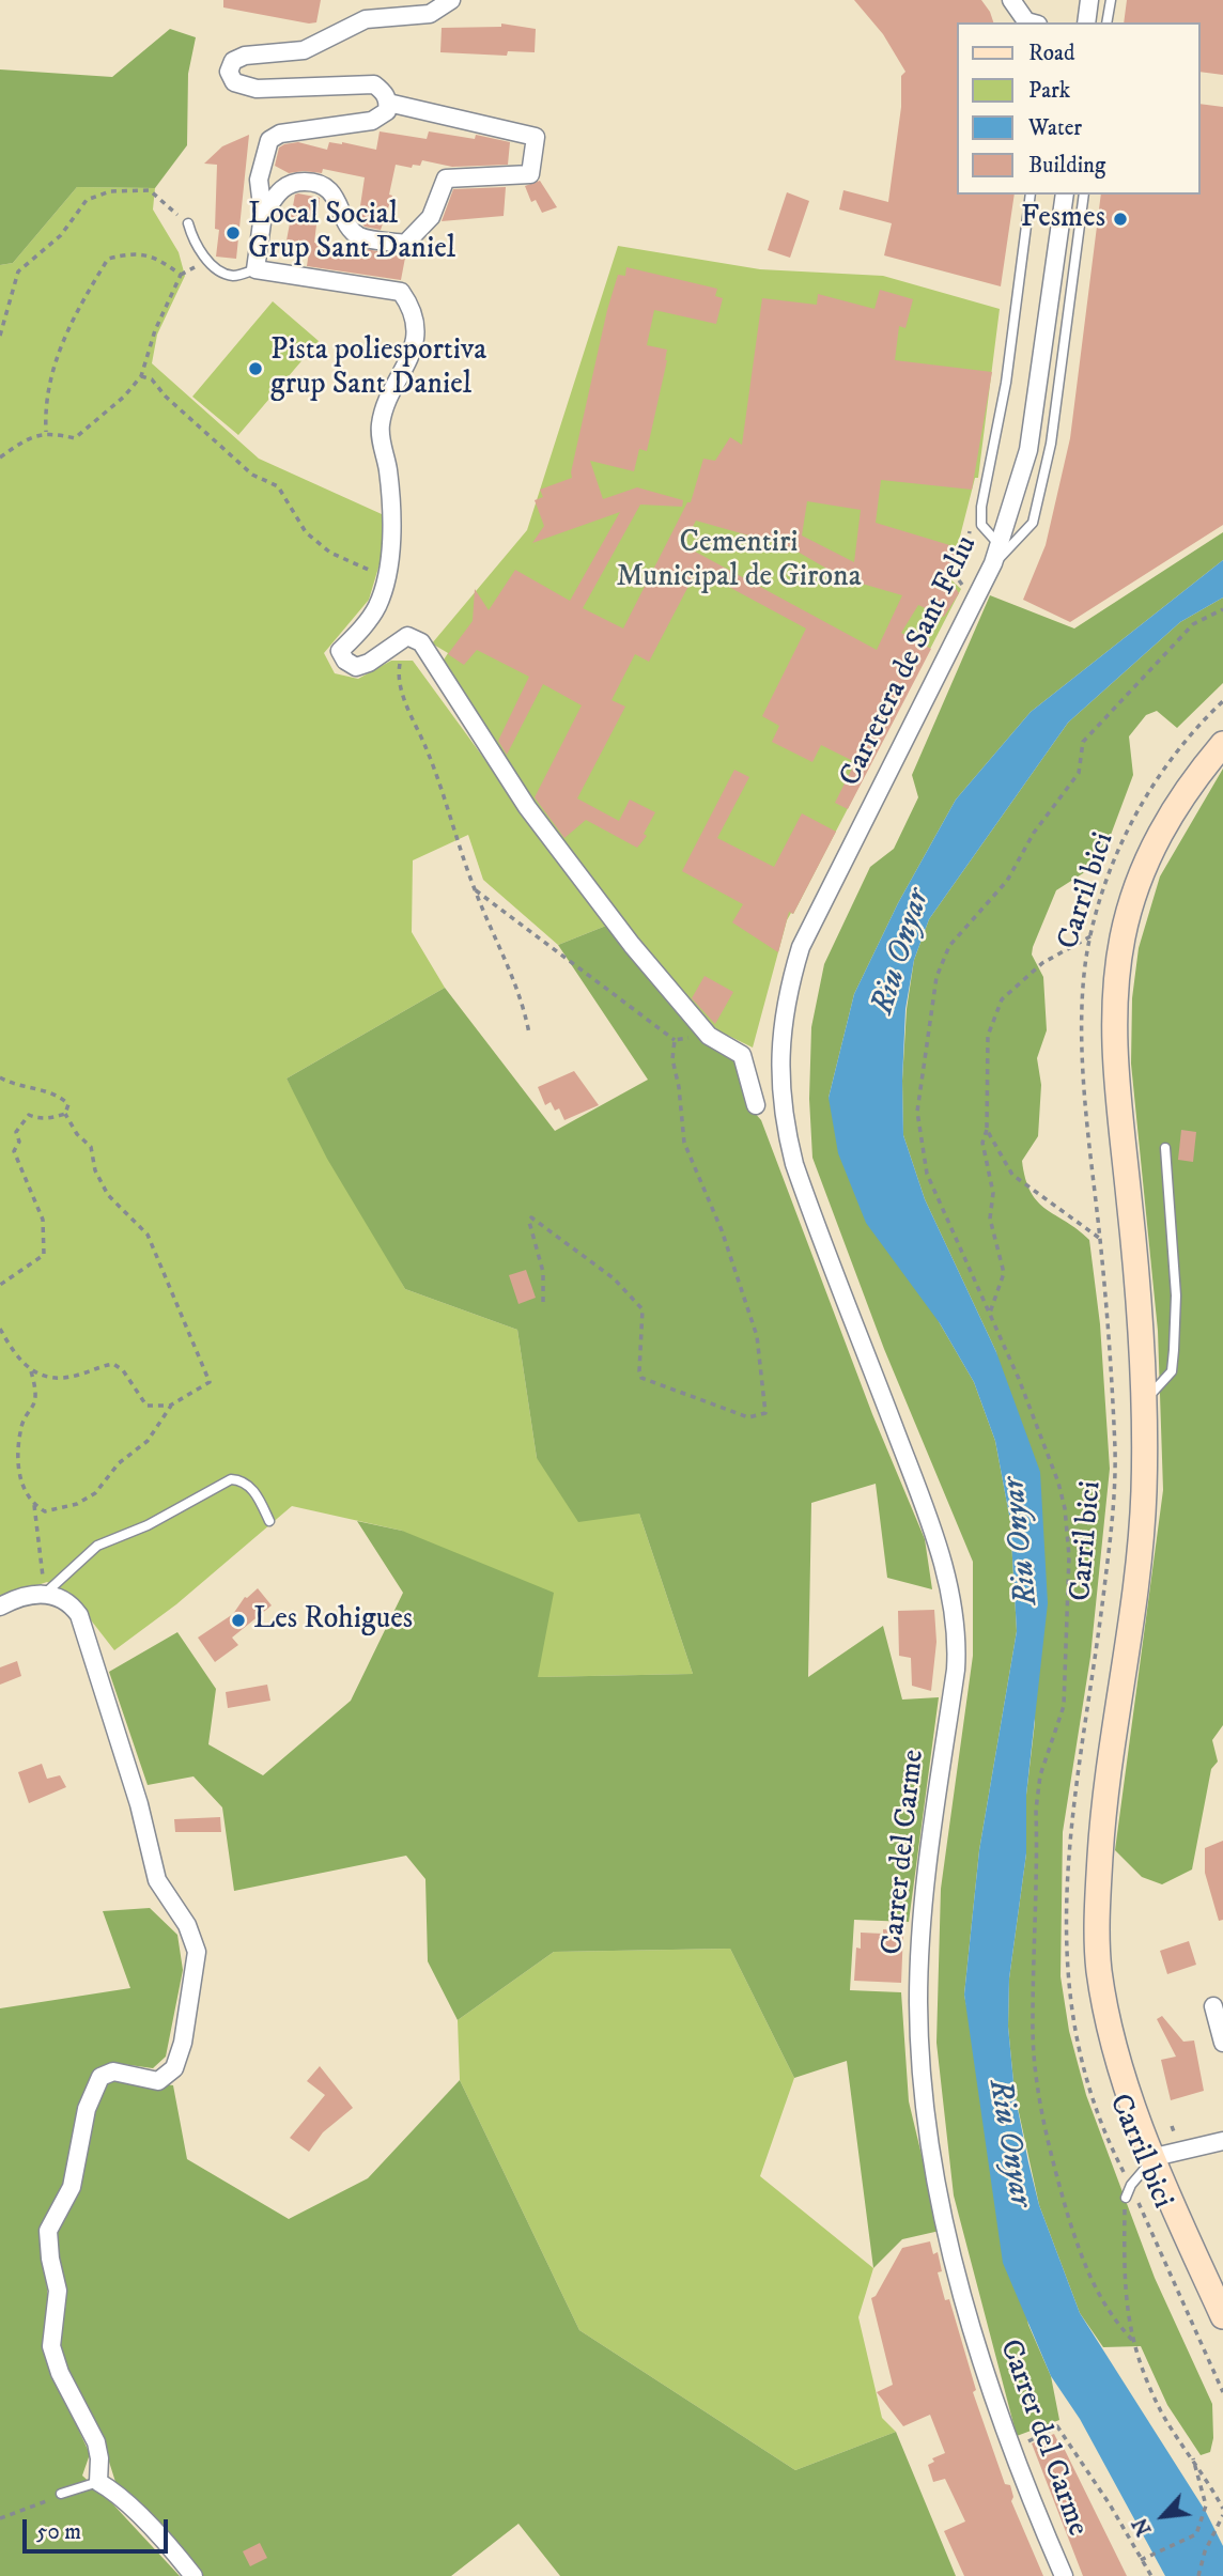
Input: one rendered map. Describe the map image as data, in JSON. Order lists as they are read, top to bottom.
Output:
{
  "streets": {
    "street": ["Carretera de Sant Feliu", "Carrer del Carme"],
    "path": ["Carril bici"]
  },
  "crossings": [
    ["Carretera de Sant Feliu", "Carrer del Carme"]
  ],
  "water": ["Riu Onyar"],
  "parks": ["Cementiri Municipal de Girona"],
  "places": [
    "Fesmes",
    "Local Social Grup Sant Daniel",
    "Pista poliesportiva grup Sant Daniel",
    "Les Rohigues"
  ],
  "legend": [
    "Road",
    "Park",
    "Water",
    "Building"
  ],
  "scale_bar": "50 m",
  "north": "bottom left"
}
